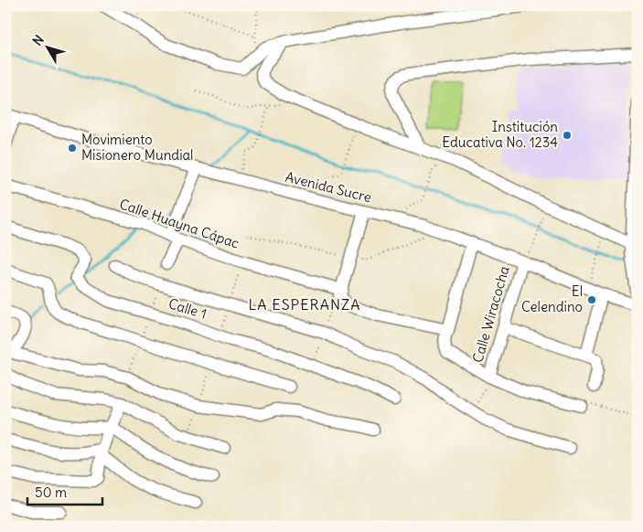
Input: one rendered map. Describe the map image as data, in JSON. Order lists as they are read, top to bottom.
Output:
{
  "streets": {
    "street": [
      "Avenida Sucre",
      "Calle Huayna Cápac",
      "Calle 1",
      "Calle Wiracocha"
    ]
  },
  "crossings": [
    ["Avenida Sucre", "Calle Wiracocha"]
  ],
  "districts": ["LA ESPERANZA"],
  "places": ["Institución Educativa No. 1234", "Movimiento Misionero Mundial", "El Celendino"],
  "scale_bar": "50 m",
  "north": "top left"
}
